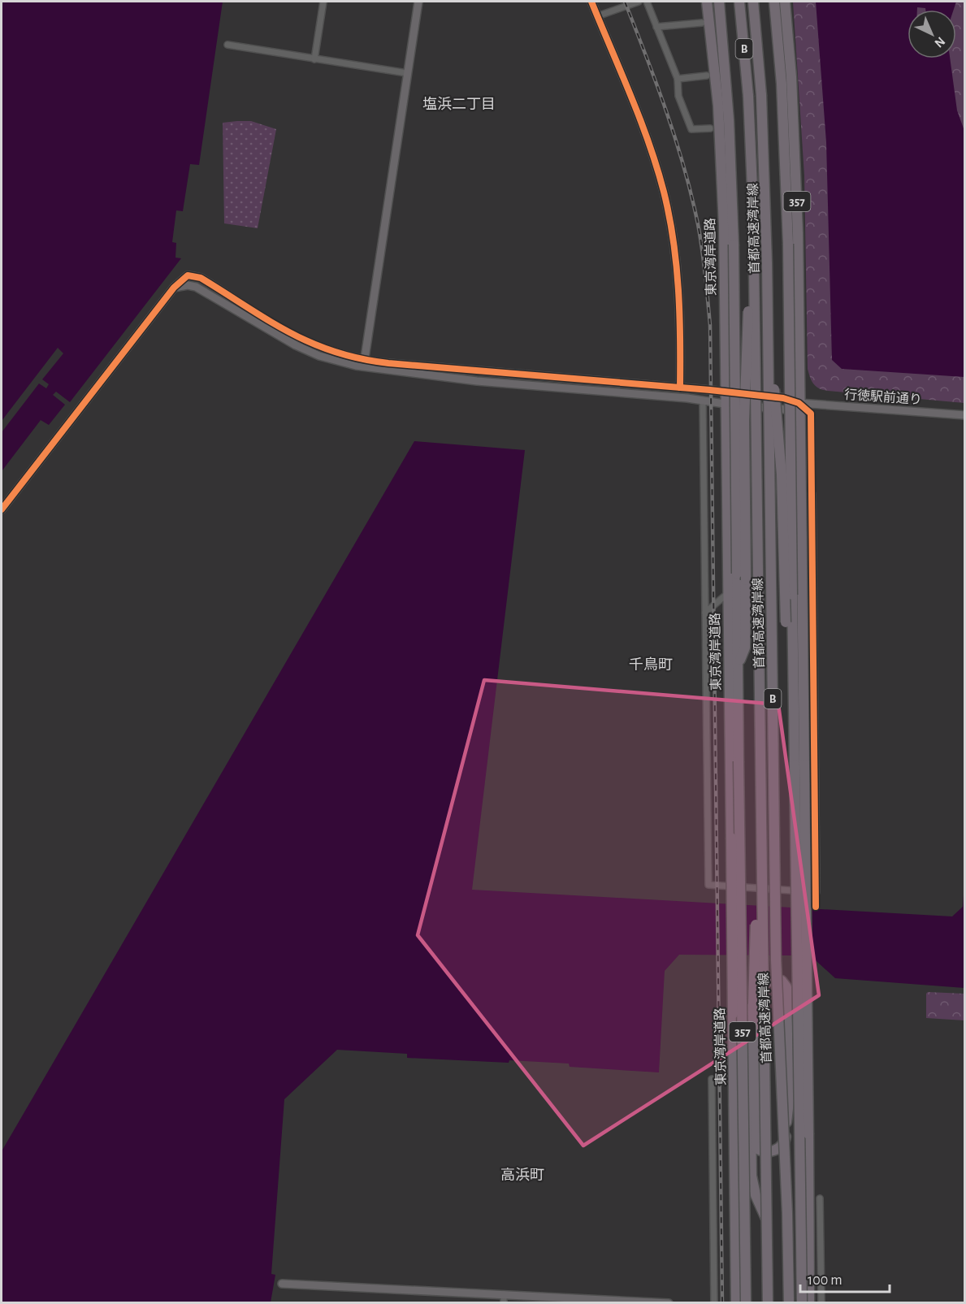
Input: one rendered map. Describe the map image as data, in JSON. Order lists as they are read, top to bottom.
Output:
{
  "streets": {
    "highway": [
      "B",
      "357",
      "首都高速湾岸線",
      "東京湾岸道路"
    ],
    "street": ["行徳駅前通り"]
  },
  "crossings": [
    ["357", "行徳駅前通り"]
  ],
  "districts": ["塩浜二丁目", "千鳥町", "高浜町"],
  "scale_bar": "100 m",
  "north": "bottom right"
}
